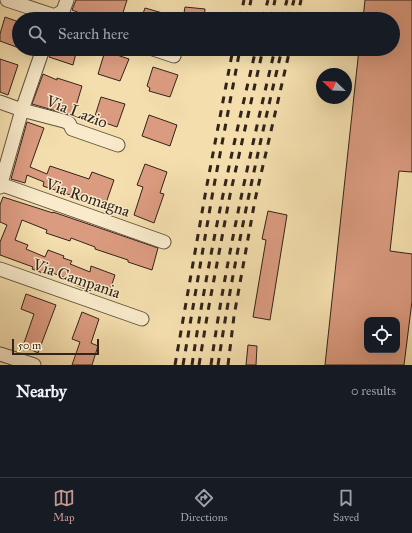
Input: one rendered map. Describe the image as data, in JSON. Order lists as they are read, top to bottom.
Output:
{
  "streets": {
    "street": ["Via Lazio", "Via Romagna", "Via Campania"]
  },
  "scale_bar": "50 m",
  "north": "top left",
  "page": {
    "search": "Search here",
    "scale": "50 m",
    "heading": ["Nearby", "0 results"],
    "nav": ["Map", "Directions", "Saved"]
  }
}
